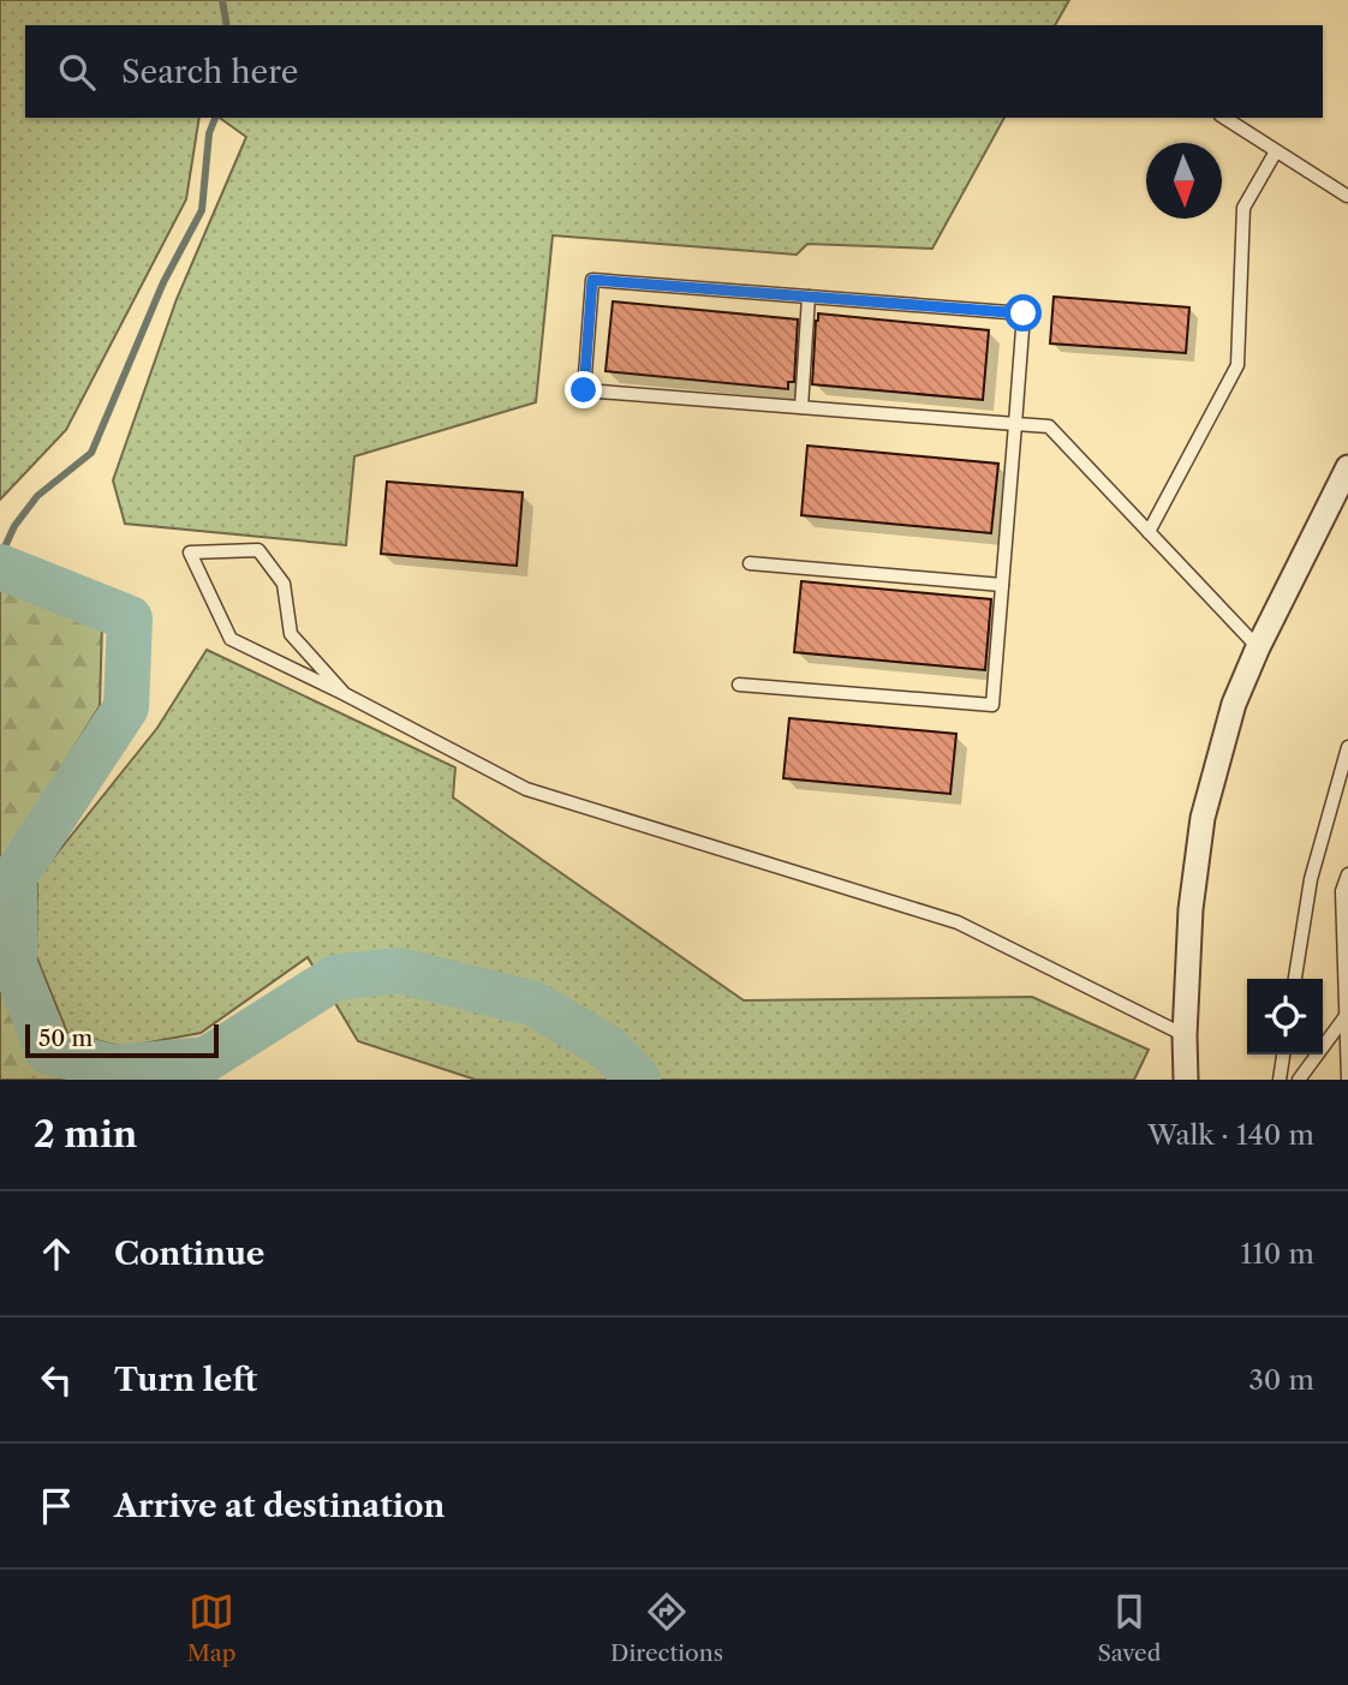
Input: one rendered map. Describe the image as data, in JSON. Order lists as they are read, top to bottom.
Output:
{
  "scale_bar": "50 m",
  "north": "bottom",
  "page": {
    "search": "Search here",
    "scale": "50 m",
    "heading": ["2 min", "Walk · 140 m"],
    "list": [
      ["Continue", "110 m"],
      ["Turn left", "30 m"],
      "Arrive at destination"
    ],
    "nav": ["Map", "Directions", "Saved"]
  }
}
